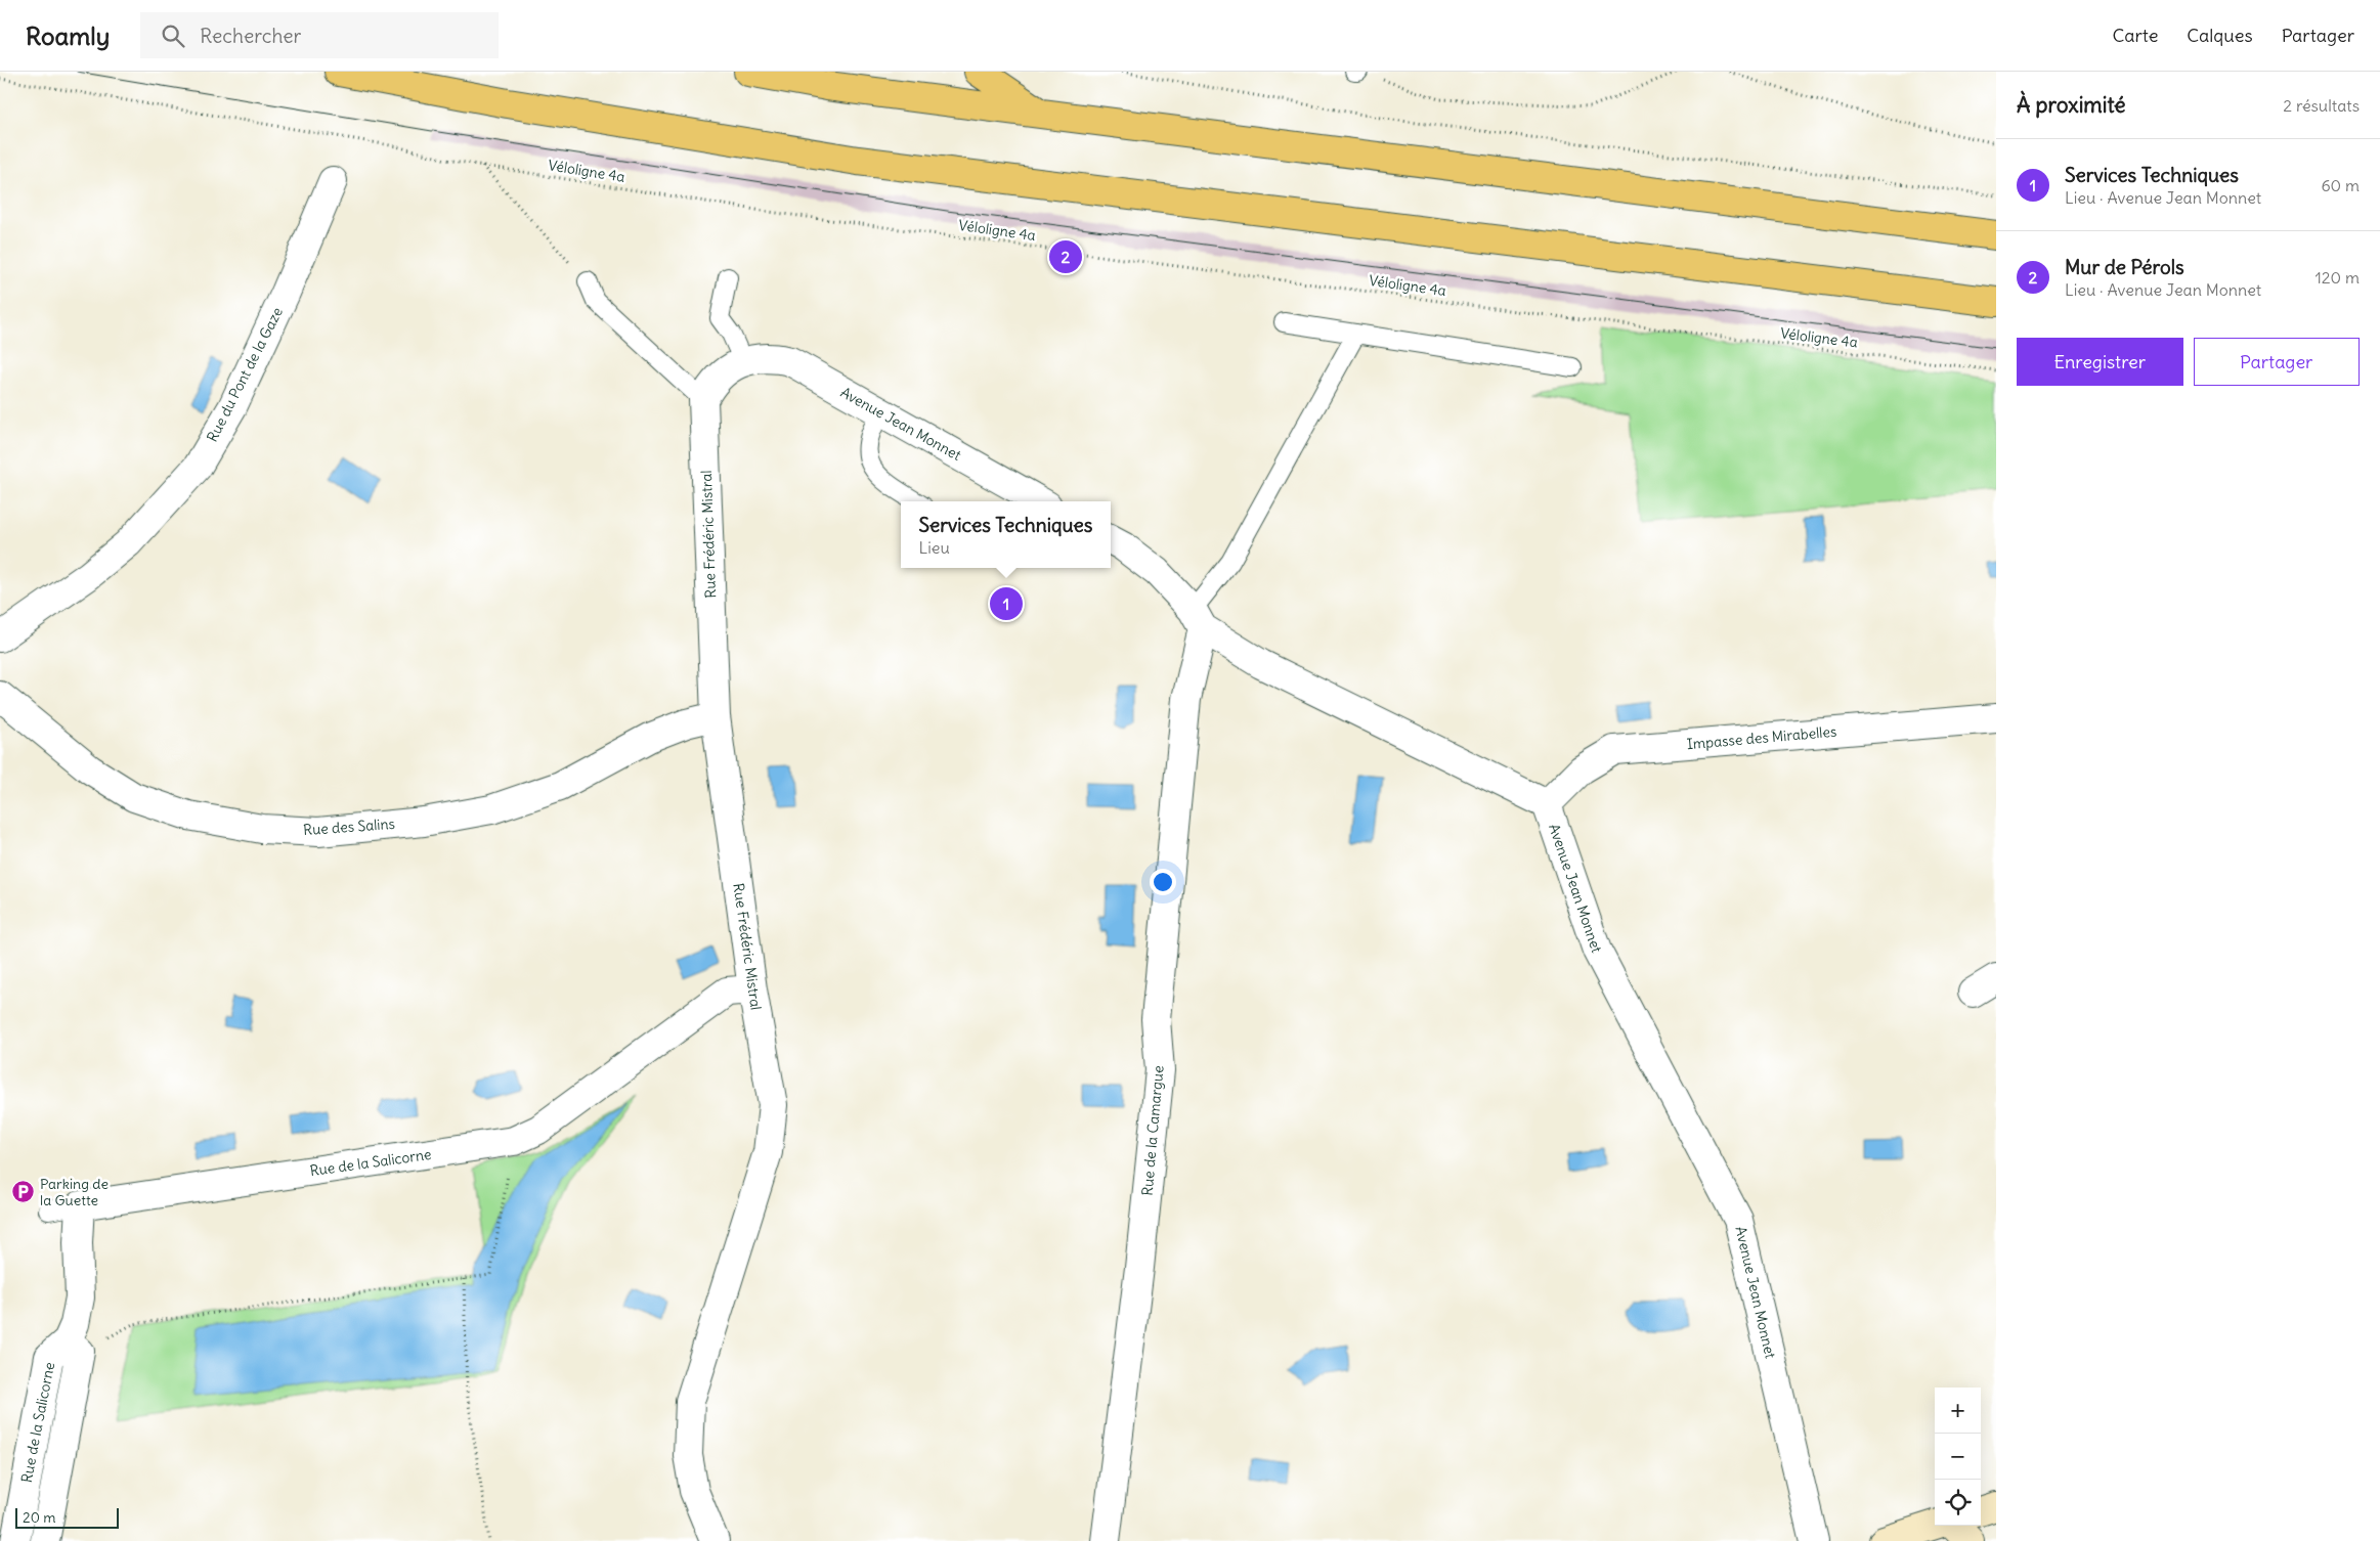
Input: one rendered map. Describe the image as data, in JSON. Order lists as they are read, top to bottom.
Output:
{
  "streets": {
    "street": [
      "Rue du Pont de la Gaze",
      "Avenue Jean Monnet",
      "Rue Frédéric Mistral",
      "Impasse des Mirabelles",
      "Rue des Salins",
      "Rue de la Camargue",
      "Rue de la Salicorne"
    ],
    "path": ["Véloligne 4a"]
  },
  "crossings": [
    ["Avenue Jean Monnet", "Impasse des Mirabelles"],
    ["Rue Frédéric Mistral", "Rue des Salins"],
    ["Rue Frédéric Mistral", "Rue de la Salicorne"]
  ],
  "places": {
    "parking": ["Parking de la Guette"]
  },
  "scale_bar": "20 m",
  "page": {
    "header": "Roamly",
    "search": "Rechercher",
    "nav": ["Carte", "Calques", "Partager"],
    "heading": ["À proximité", "2 résultats"],
    "list": [
      {
        "mark": "1",
        "name": "Services Techniques",
        "note": "Lieu · Avenue Jean Monnet",
        "value": "60 m"
      },
      {
        "mark": "2",
        "name": "Mur de Pérols",
        "note": "Lieu · Avenue Jean Monnet",
        "value": "120 m"
      }
    ],
    "pins": ["2", "1"],
    "buttons": ["Enregistrer", "Partager"],
    "popup": ["Services Techniques", "Lieu"],
    "map_buttons": ["+", "−"],
    "scale": "20 m"
  }
}
